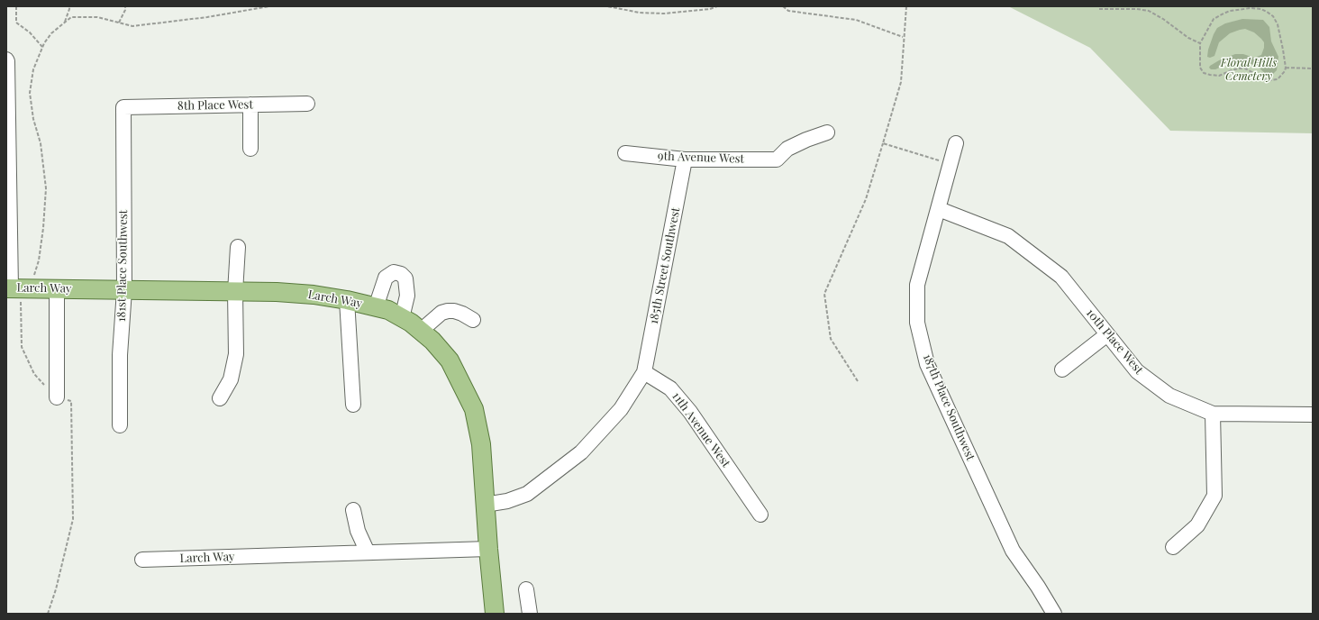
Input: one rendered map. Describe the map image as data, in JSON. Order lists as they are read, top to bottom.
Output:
{
  "streets": {
    "main road": ["Larch Way"],
    "street": [
      "8th Place West",
      "9th Avenue West",
      "181st Place Southwest",
      "185th Street Southwest",
      "10th Place West",
      "187th Place Southwest",
      "11th Avenue West"
    ]
  },
  "crossings": [
    ["8th Place West", "181st Place Southwest"],
    ["9th Avenue West", "185th Street Southwest"],
    ["181st Place Southwest", "Larch Way"],
    ["185th Street Southwest", "11th Avenue West"],
    ["10th Place West", "187th Place Southwest"]
  ],
  "parks": ["Floral Hills Cemetery"]
}
